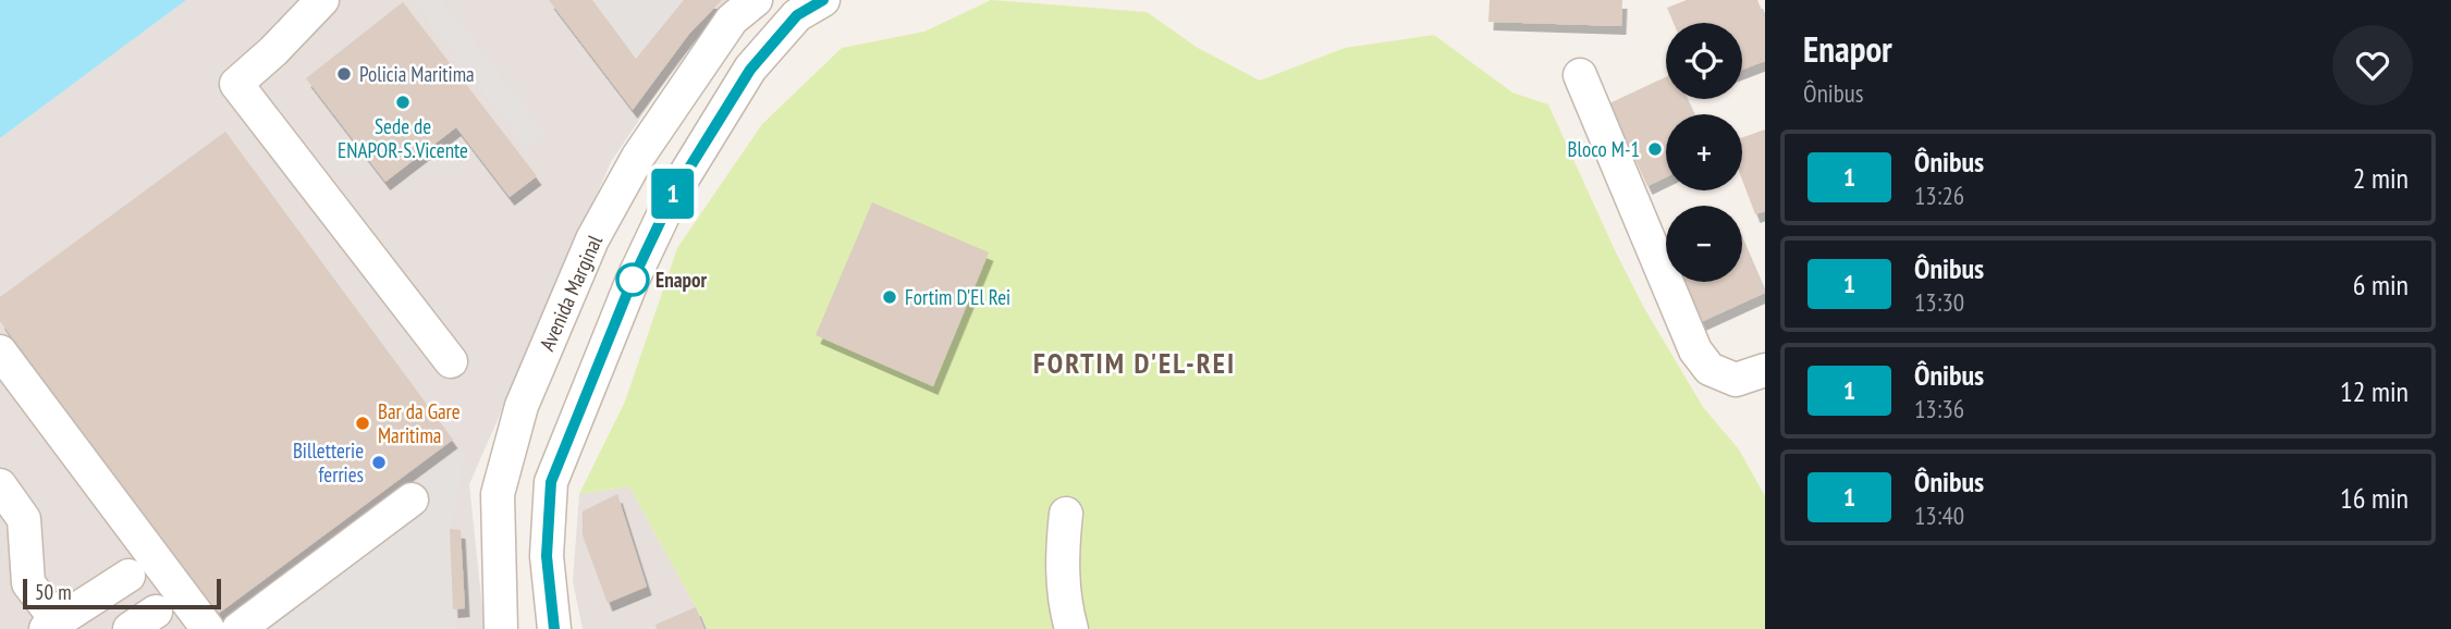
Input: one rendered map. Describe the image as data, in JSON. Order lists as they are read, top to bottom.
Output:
{
  "streets": {
    "street": ["Avenida Marginal"]
  },
  "districts": ["FORTIM D'EL-REI"],
  "places": [
    "Policia Maritima",
    "Sede de ENAPOR-S.Vicente",
    "Bloco M-1",
    "Enapor",
    "Fortim D'El Rei",
    "Bar da Gare Maritima",
    "Billetterie ferries"
  ],
  "lines": ["bus line 1"],
  "scale_bar": "50 m",
  "page": {
    "on_map": "1",
    "heading": ["Enapor", "Ônibus"],
    "map_buttons": ["+", "−"],
    "list": [
      {
        "mark": "1",
        "name": "Ônibus",
        "note": "13:26",
        "value": "2 min"
      },
      {
        "mark": "1",
        "name": "Ônibus",
        "note": "13:30",
        "value": "6 min"
      },
      {
        "mark": "1",
        "name": "Ônibus",
        "note": "13:36",
        "value": "12 min"
      },
      {
        "mark": "1",
        "name": "Ônibus",
        "note": "13:40",
        "value": "16 min"
      }
    ],
    "scale": "50 m"
  }
}
